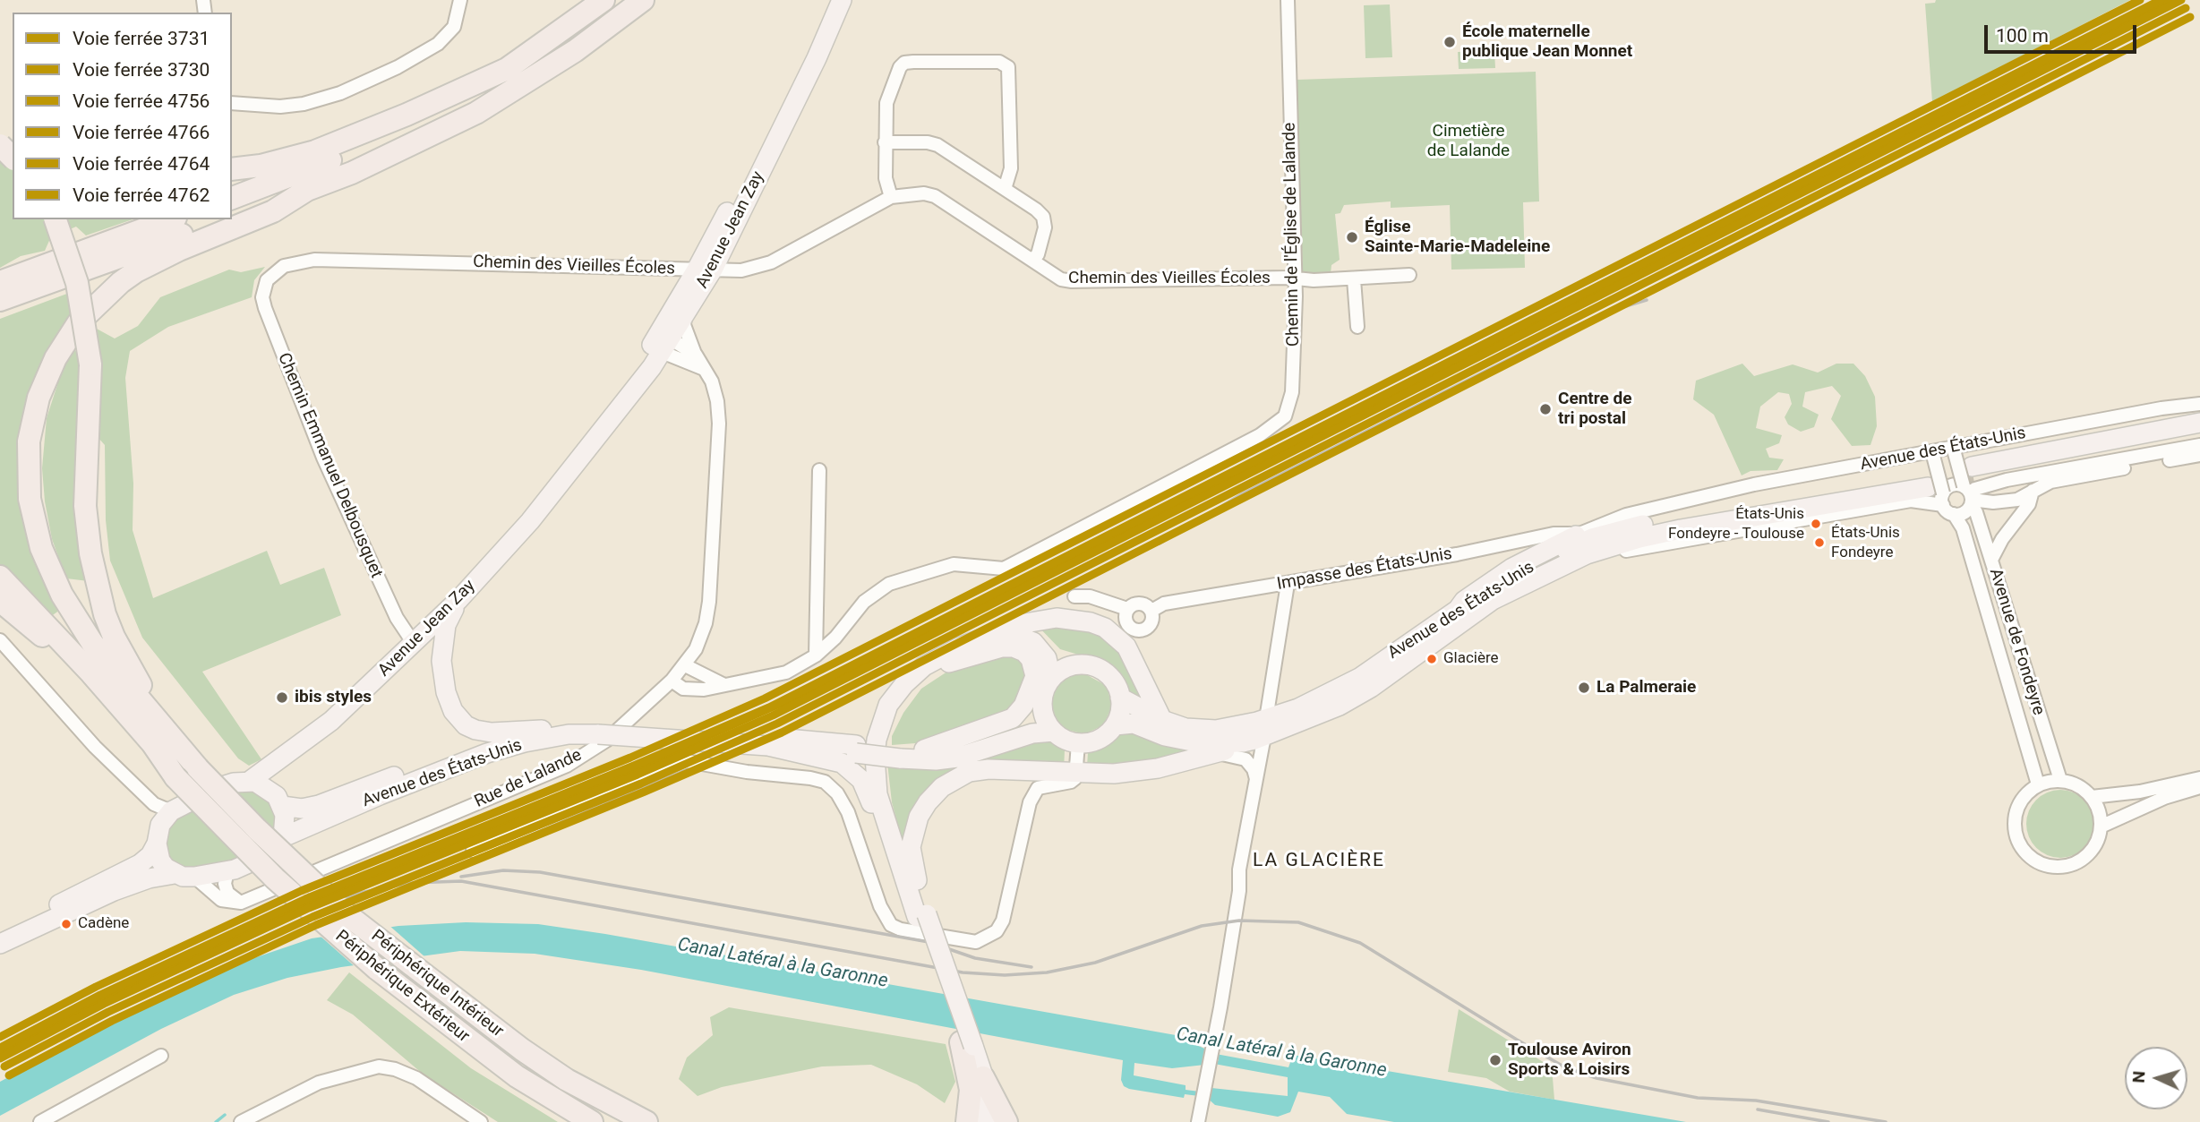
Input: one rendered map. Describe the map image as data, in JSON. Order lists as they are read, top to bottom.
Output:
{
  "streets": {
    "highway": ["Périphérique Intérieur", "Périphérique Extérieur"],
    "main road": ["Avenue Jean Zay", "Avenue des États-Unis"],
    "street": [
      "Chemin de l'Église de Lalande",
      "Chemin des Vieilles Écoles",
      "Chemin Emmanuel Delbousquet",
      "Impasse des États-Unis",
      "Avenue de Fondeyre",
      "Rue de Lalande"
    ]
  },
  "crossings": [
    ["Avenue Jean Zay", "Chemin des Vieilles Écoles"],
    ["Avenue Jean Zay", "Avenue des États-Unis"],
    ["Avenue Jean Zay", "Chemin Emmanuel Delbousquet"],
    ["Avenue Jean Zay", "Rue de Lalande"],
    ["Chemin de l'Église de Lalande", "Chemin des Vieilles Écoles"],
    ["Chemin de l'Église de Lalande", "Rue de Lalande"],
    ["Chemin des Vieilles Écoles", "Chemin Emmanuel Delbousquet"],
    ["Avenue des États-Unis", "Impasse des États-Unis"],
    ["Avenue des États-Unis", "Avenue de Fondeyre"]
  ],
  "districts": ["LA GLACIÈRE"],
  "water": ["Canal Latéral à la Garonne"],
  "parks": ["Cimetière de Lalande"],
  "places": [
    "École maternelle publique Jean Monnet",
    "Église Sainte-Marie-Madeleine",
    "Centre de tri postal",
    "États-Unis Fondeyre - Toulouse",
    "États-Unis Fondeyre",
    "Glacière",
    "La Palmeraie",
    "ibis styles",
    "Cadène",
    "Toulouse Aviron Sports & Loisirs"
  ],
  "lines": [
    "rail line 3731",
    "rail line 3730",
    "rail line 4766",
    "rail line 4762",
    "rail line 4756",
    "rail line 4764"
  ],
  "legend": [
    "Voie ferrée 3731",
    "Voie ferrée 3730",
    "Voie ferrée 4756",
    "Voie ferrée 4766",
    "Voie ferrée 4764",
    "Voie ferrée 4762"
  ],
  "scale_bar": "100 m",
  "north": "left"
}
